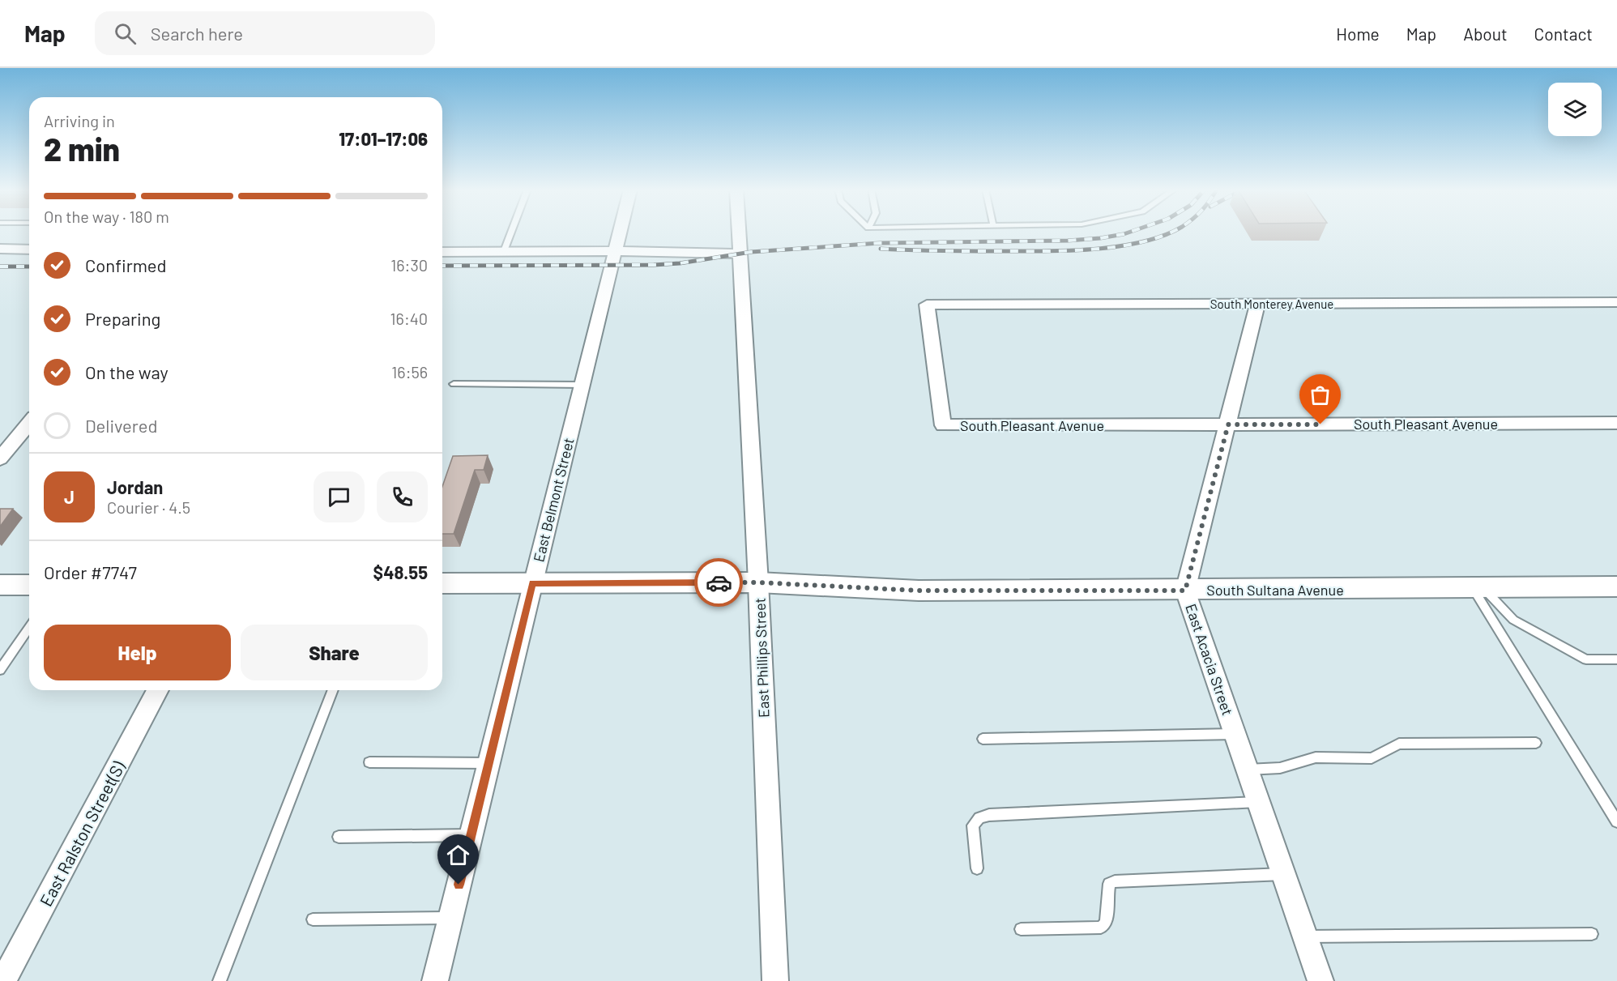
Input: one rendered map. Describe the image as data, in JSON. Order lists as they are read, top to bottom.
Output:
{
  "streets": {
    "street": [
      "South Monterey Avenue",
      "South Pleasant Avenue",
      "East Belmont Street",
      "South Sultana Avenue",
      "East Phillips Street",
      "East Acacia Street",
      "East Ralston Street(S)"
    ]
  },
  "crossings": [
    ["South Monterey Avenue", "South Pleasant Avenue"],
    ["South Monterey Avenue", "East Acacia Street"],
    ["South Pleasant Avenue", "East Acacia Street"],
    ["East Belmont Street", "South Sultana Avenue"],
    ["South Sultana Avenue", "East Phillips Street"],
    ["South Sultana Avenue", "East Acacia Street"]
  ],
  "page": {
    "header": "Map",
    "search": "Search here",
    "nav": [
      "Home",
      "Map",
      "About",
      "Contact"
    ],
    "heading": ["2 min", "Arriving in", "17:01–17:06"],
    "panel": [
      "Jordan",
      "Courier · 4.5",
      "Order #7747",
      "$48.55"
    ],
    "bar": "On the way · 180 m",
    "list": [
      ["Confirmed", "16:30"],
      ["Preparing", "16:40"],
      ["On the way", "16:56"],
      "Delivered"
    ],
    "round": "J",
    "buttons": ["Help", "Share"]
  }
}
